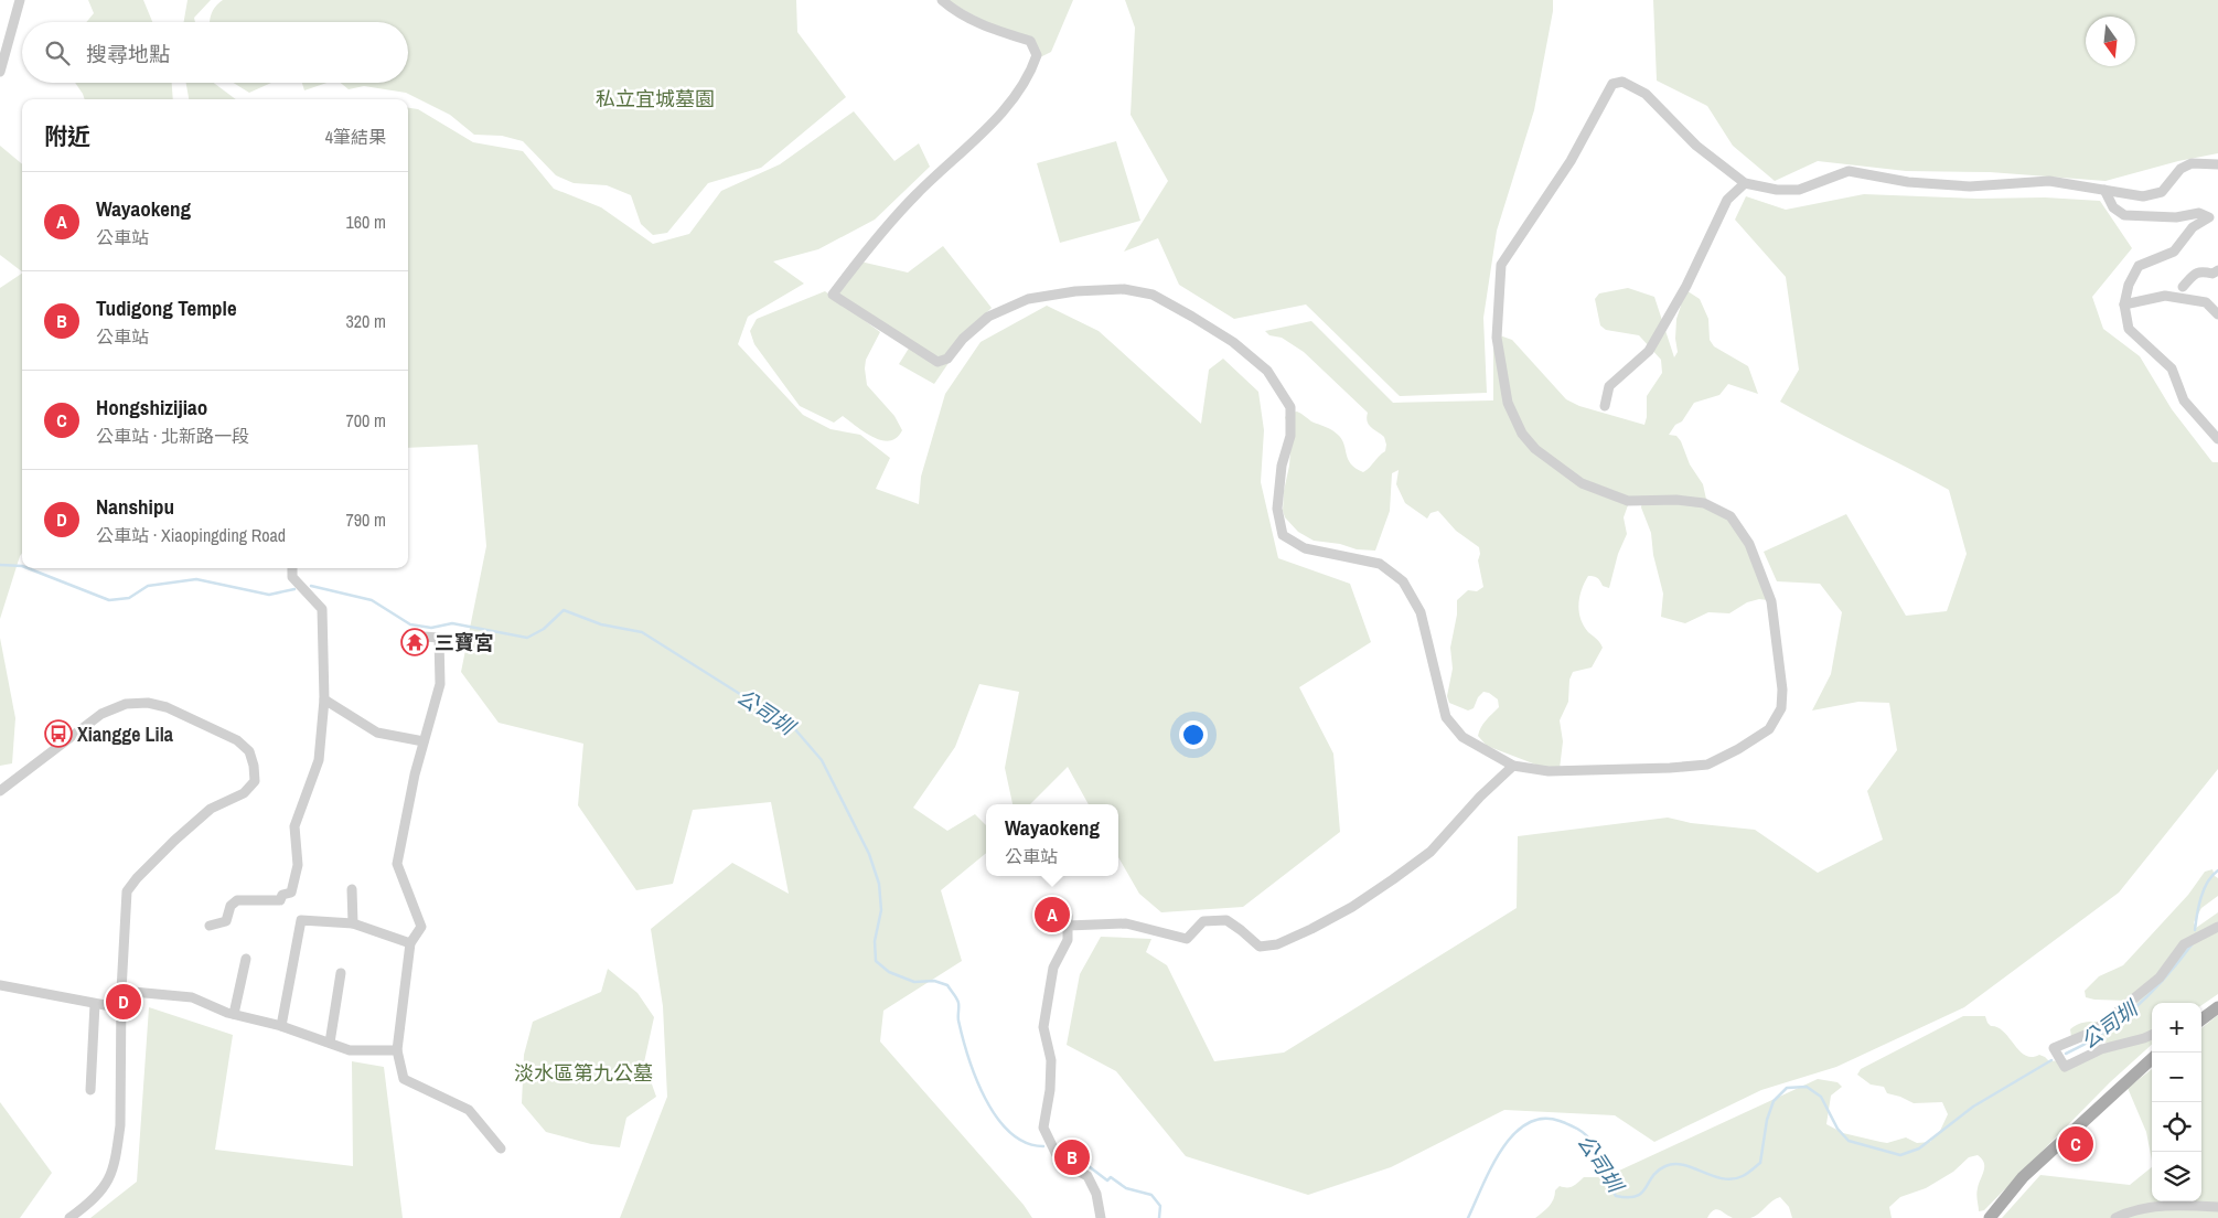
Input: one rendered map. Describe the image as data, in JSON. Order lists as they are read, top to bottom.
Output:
{
  "water": ["公司圳"],
  "parks": ["私立宜城墓園", "淡水區第九公墓"],
  "places": {
    "temple": ["三寶宮"],
    "bus stop": ["Xiangge Lila"]
  },
  "north": "bottom",
  "page": {
    "search": "搜尋地點",
    "heading": ["附近", "4筆結果"],
    "list": [
      {
        "mark": "A",
        "name": "Wayaokeng",
        "note": "公車站",
        "value": "160 m"
      },
      {
        "mark": "B",
        "name": "Tudigong Temple",
        "note": "公車站",
        "value": "320 m"
      },
      {
        "mark": "C",
        "name": "Hongshizijiao",
        "note": "公車站 · 北新路一段",
        "value": "700 m"
      },
      {
        "mark": "D",
        "name": "Nanshipu",
        "note": "公車站 · Xiaopingding Road",
        "value": "790 m"
      }
    ],
    "popup": ["Wayaokeng", "公車站"],
    "pins": [
      "A",
      "D",
      "C",
      "B"
    ],
    "map_buttons": ["+", "−"]
  }
}
